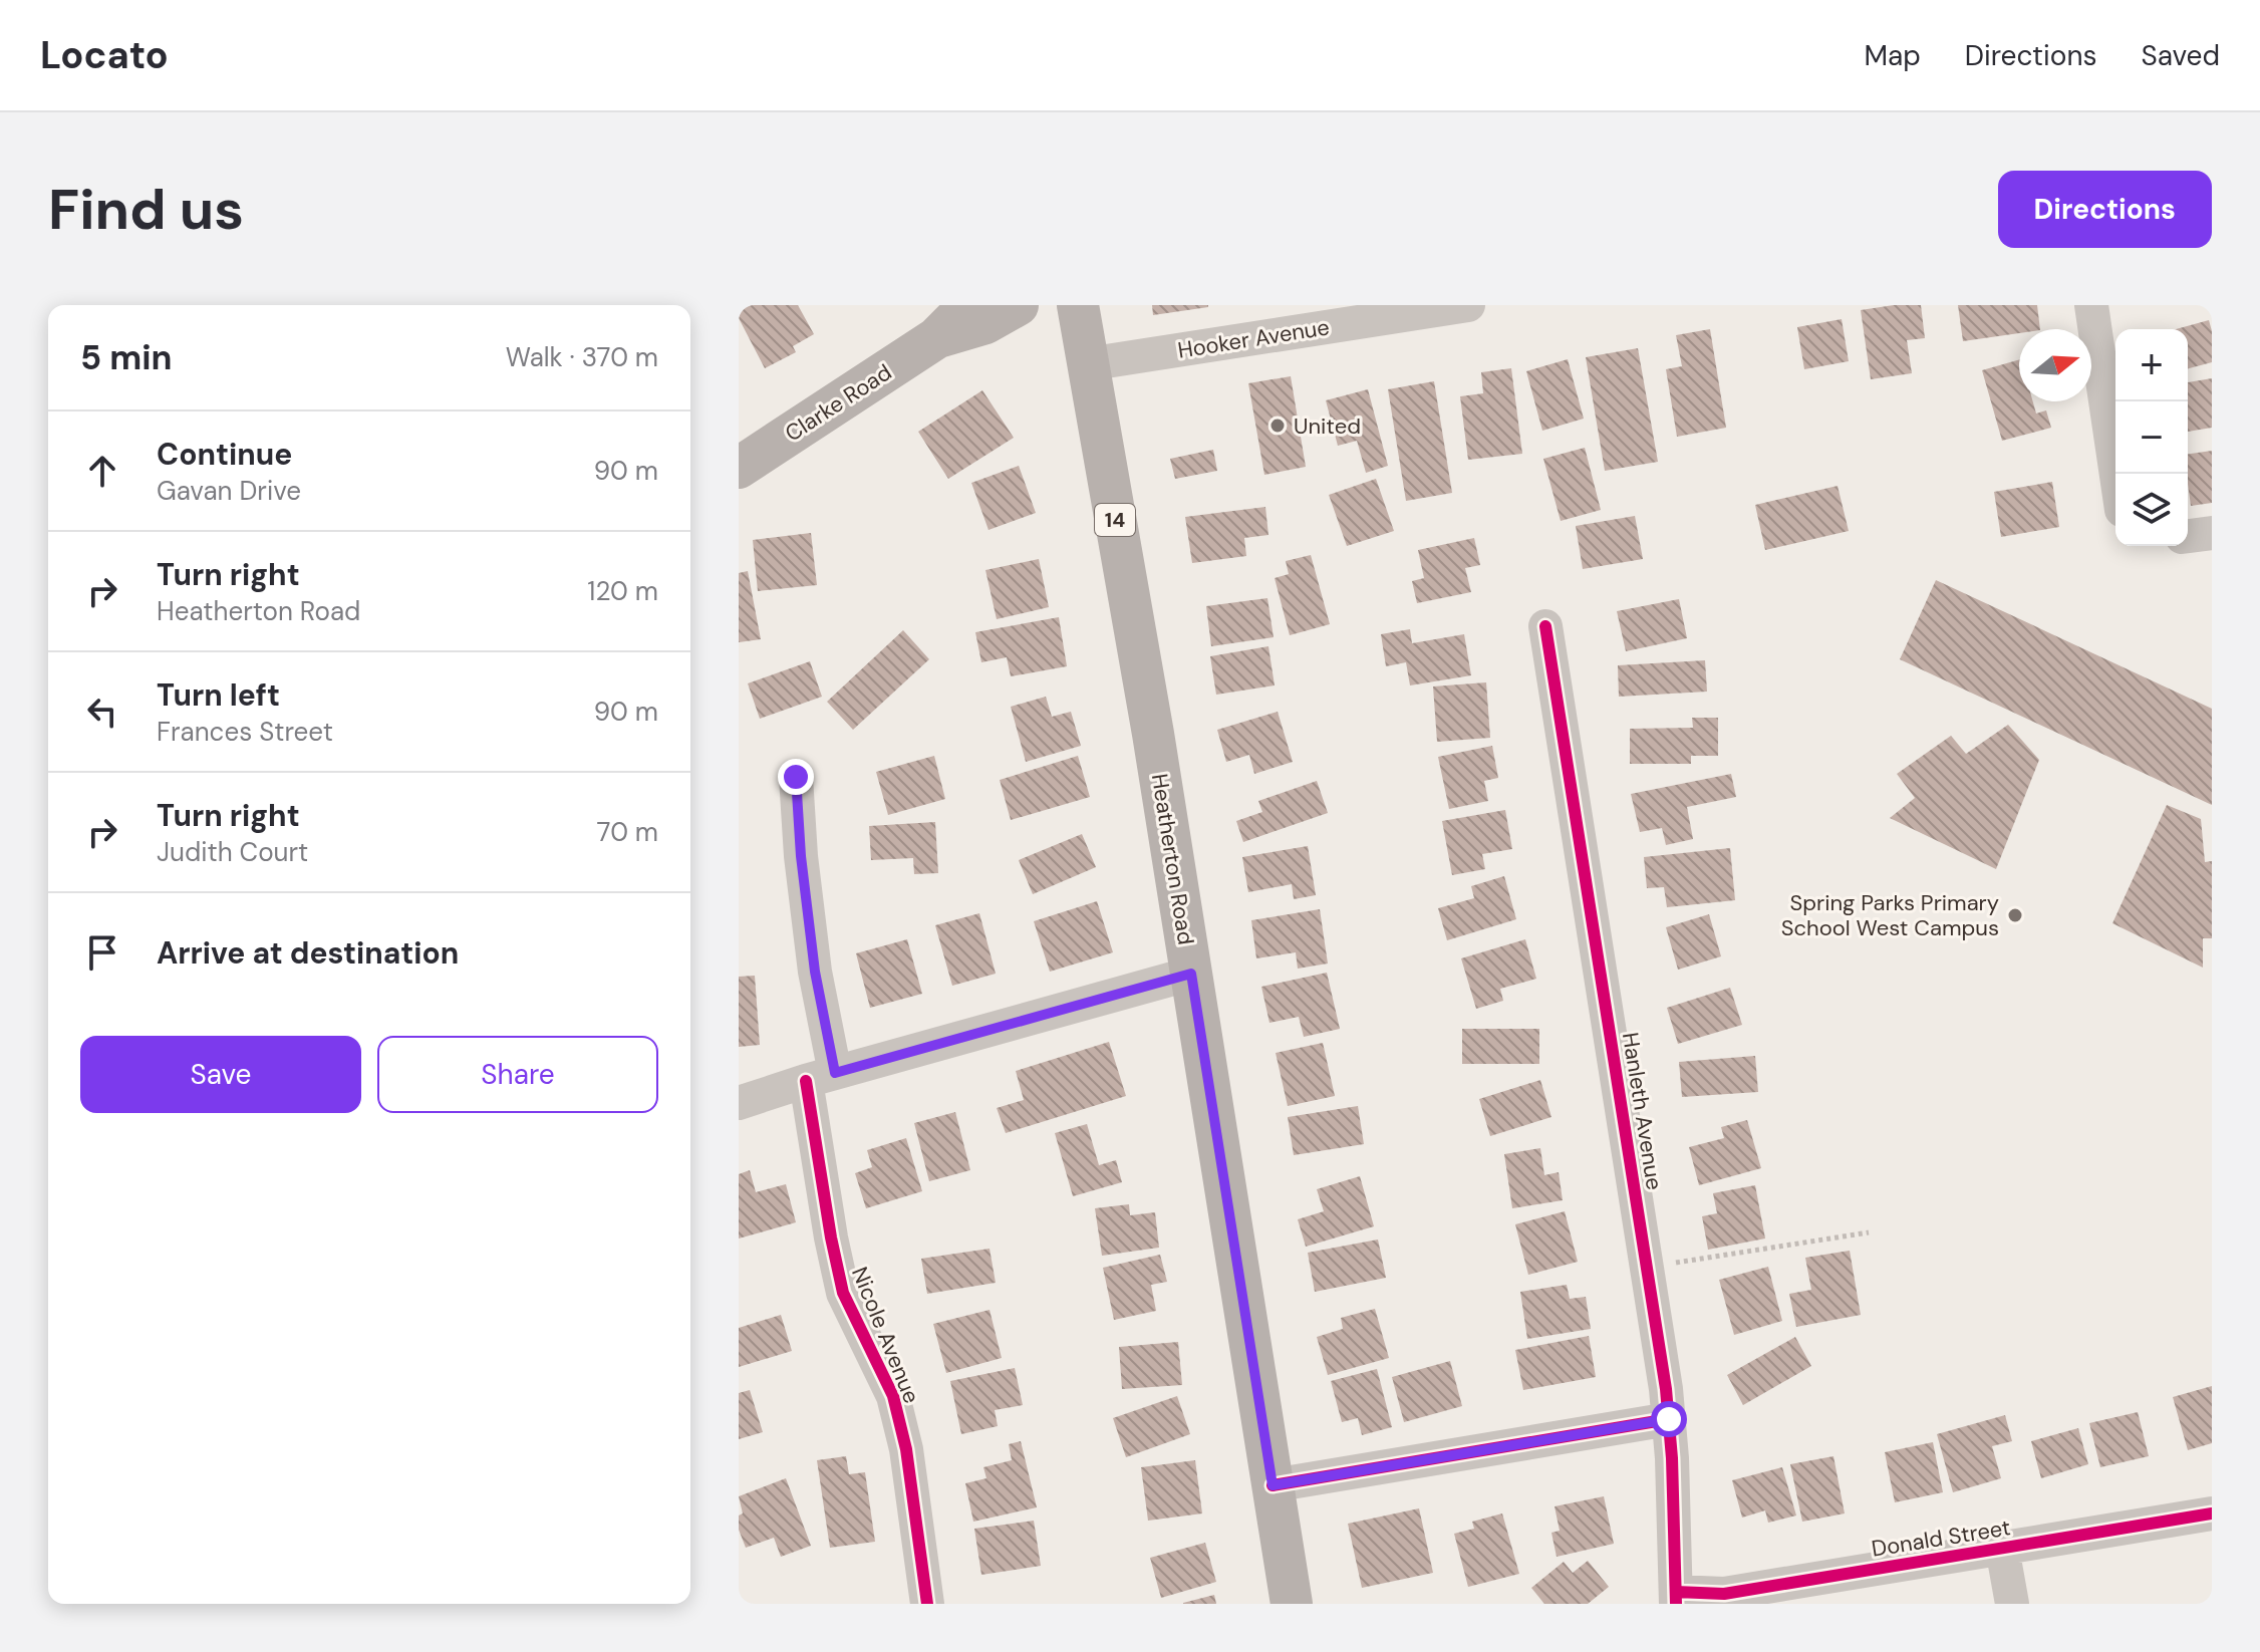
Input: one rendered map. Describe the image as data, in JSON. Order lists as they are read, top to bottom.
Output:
{
  "streets": {
    "main road": ["Clarke Road", "14", "Heatherton Road"],
    "street": [
      "Hooker Avenue",
      "Hanleth Avenue",
      "Nicole Avenue",
      "Donald Street"
    ]
  },
  "crossings": [
    ["Hooker Avenue", "Heatherton Road"],
    ["Hanleth Avenue", "Donald Street"]
  ],
  "places": ["United", "Spring Parks Primary School West Campus"],
  "north": "right",
  "page": {
    "header": "Locato",
    "nav": ["Map", "Directions", "Saved"],
    "buttons": [
      "Directions",
      ["Save", "Share"]
    ],
    "title": "Find us",
    "heading": ["5 min", "Walk · 370 m"],
    "map_buttons": ["+", "−"],
    "list": [
      ["Continue", "Gavan Drive", "90 m"],
      ["Turn right", "Heatherton Road", "120 m"],
      ["Turn left", "Frances Street", "90 m"],
      ["Turn right", "Judith Court", "70 m"],
      "Arrive at destination"
    ]
  }
}
